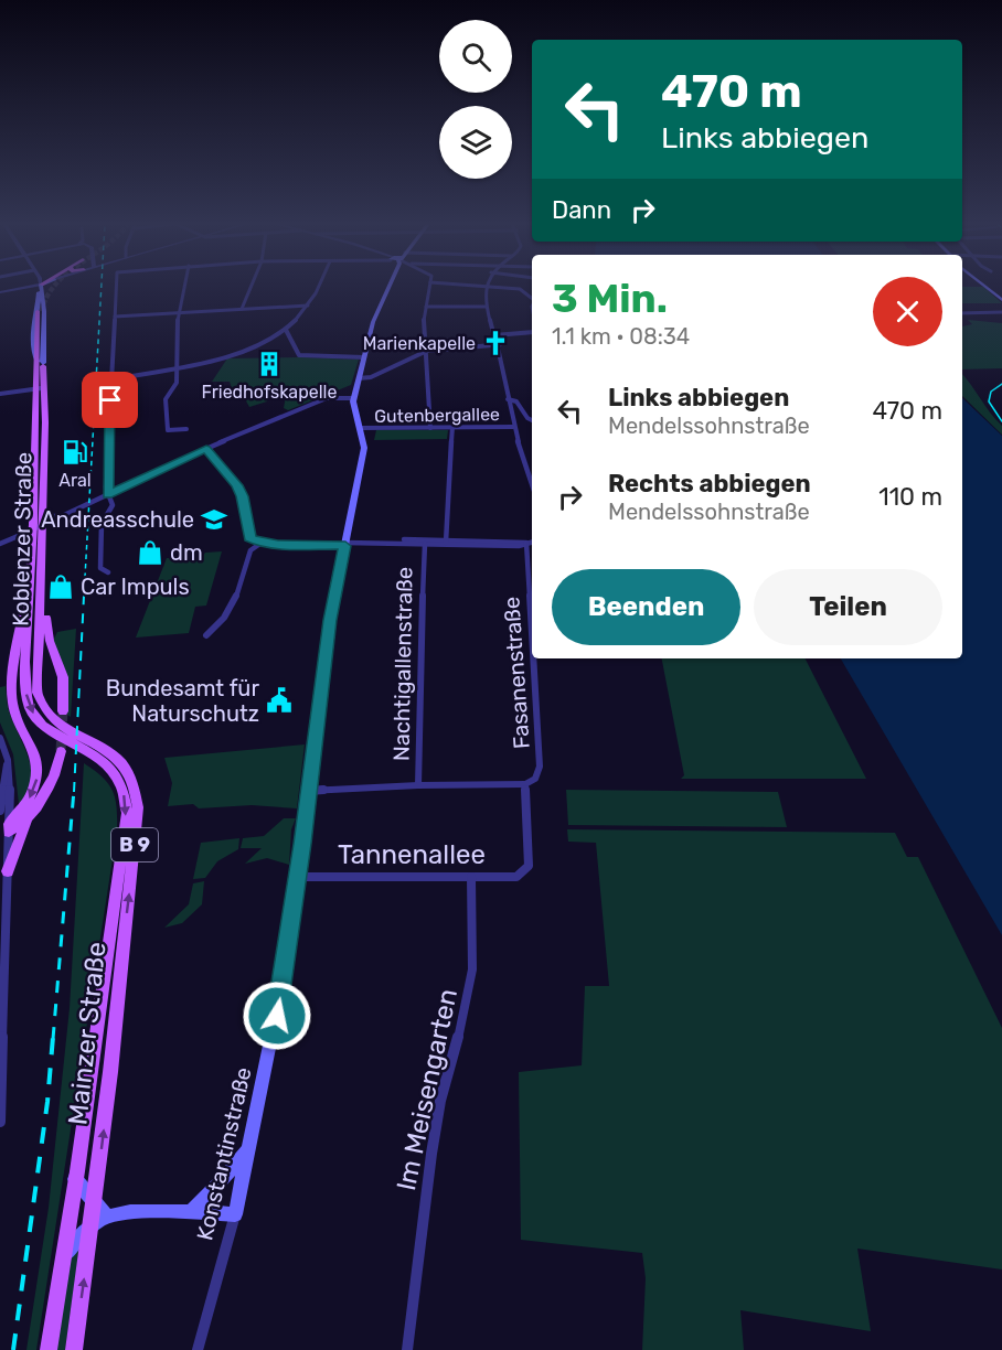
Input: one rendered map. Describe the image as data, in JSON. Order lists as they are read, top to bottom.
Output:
{
  "streets": {
    "main road": [
      "Koblenzer Straße",
      "B 9",
      "Mainzer Straße",
      "Konstantinstraße"
    ],
    "street": [
      "Gutenbergallee",
      "Nachtigallenstraße",
      "Fasanenstraße",
      "Tannenallee",
      "Im Meisengarten"
    ]
  },
  "crossings": [
    ["Gutenbergallee", "Konstantinstraße"],
    ["Koblenzer Straße", "Mainzer Straße"],
    ["Fasanenstraße", "Tannenallee"],
    ["B 9", "Mainzer Straße"],
    ["Tannenallee", "Im Meisengarten"],
    ["Tannenallee", "Konstantinstraße"]
  ],
  "places": {
    "church": ["Marienkapelle"],
    "building": ["Friedhofskapelle"],
    "fuel station": ["Aral"],
    "school or university": ["Andreasschule"],
    "shop": ["dm", "Car Impuls"],
    "public building": ["Bundesamt für Naturschutz"]
  },
  "page": {
    "turn": ["470 m", "Links abbiegen"],
    "then": "Dann",
    "heading": ["3 Min.", "1.1 km · 08:34"],
    "list": [
      {
        "name": "Links abbiegen",
        "note": "Mendelssohnstraße",
        "value": "470 m"
      },
      {
        "name": "Rechts abbiegen",
        "note": "Mendelssohnstraße",
        "value": "110 m"
      }
    ],
    "buttons": ["Beenden", "Teilen"]
  }
}
